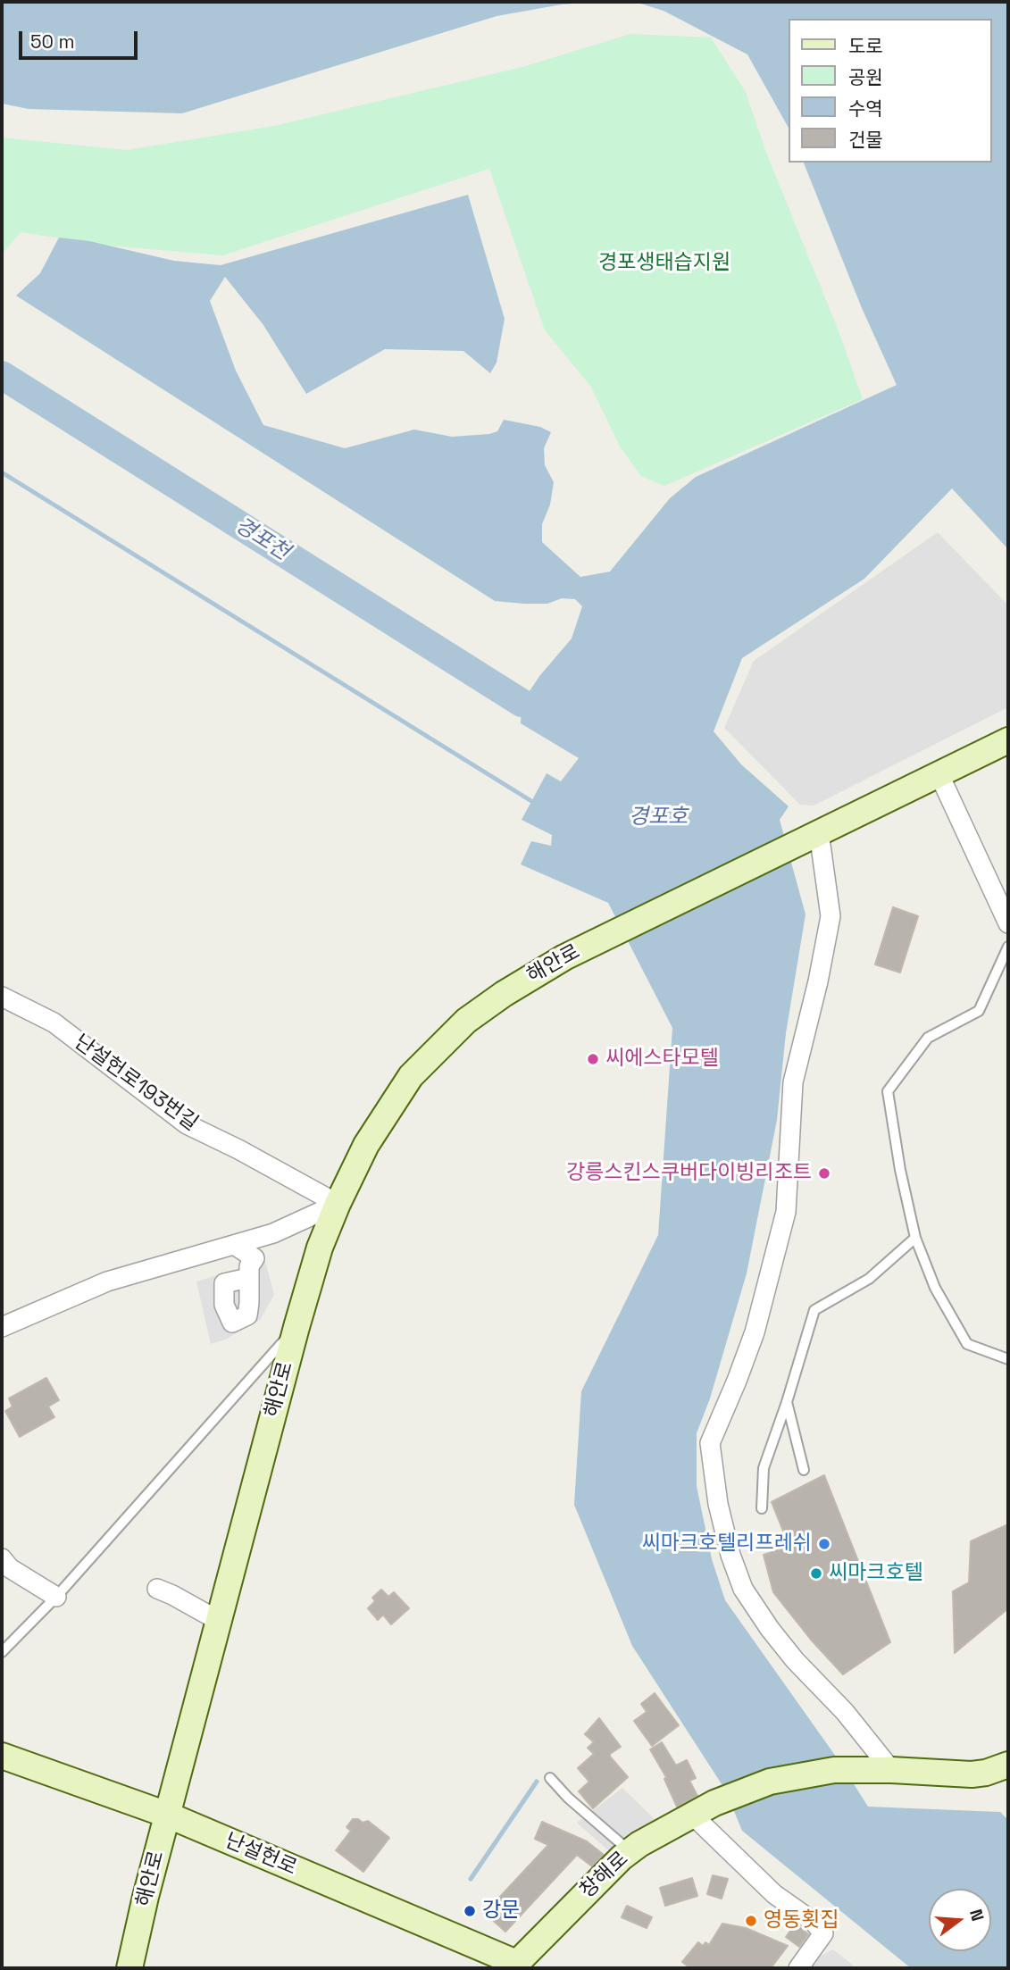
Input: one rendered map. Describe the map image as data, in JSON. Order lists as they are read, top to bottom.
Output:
{
  "streets": {
    "street": [
      "해안로",
      "난설헌로193번길",
      "난설헌로",
      "창해로"
    ]
  },
  "crossings": [
    ["해안로", "난설헌로193번길"],
    ["해안로", "난설헌로"],
    ["난설헌로", "창해로"]
  ],
  "water": ["경포천", "경포호"],
  "parks": ["경포생태습지원"],
  "places": [
    "씨에스타모텔",
    "강릉스킨스쿠버다이빙리조트",
    "씨마크호텔리프레쉬",
    "씨마크호텔",
    "강문",
    "영동횟집"
  ],
  "legend": [
    "도로",
    "공원",
    "수역",
    "건물"
  ],
  "scale_bar": "50 m",
  "north": "right"
}
